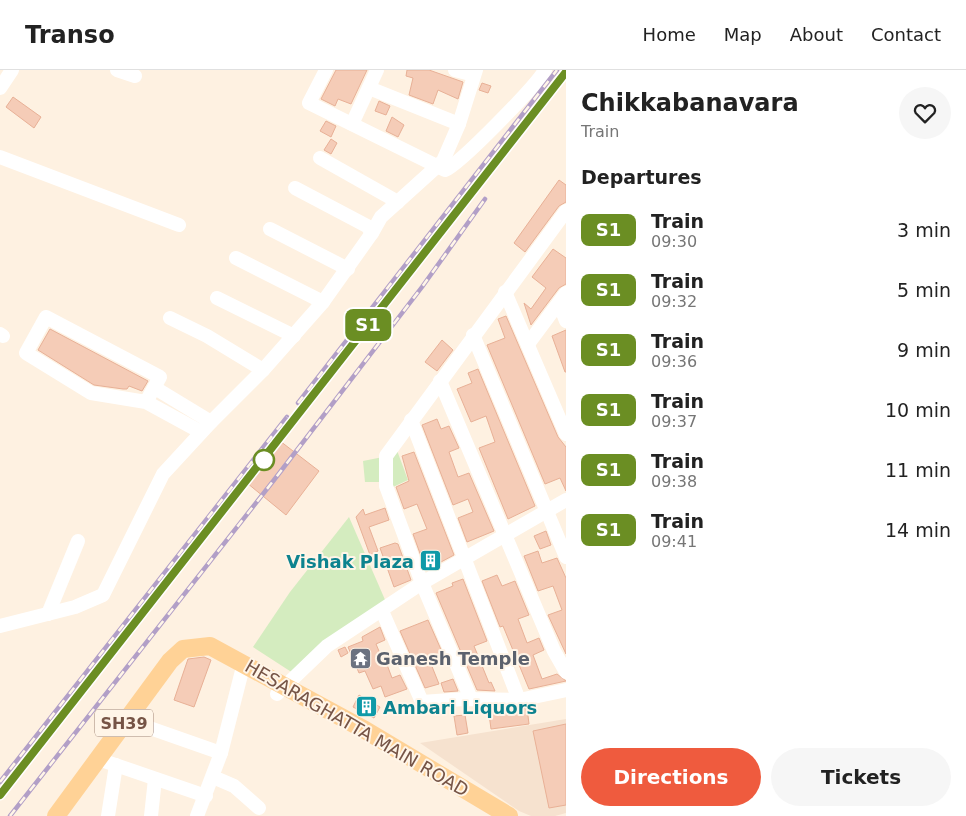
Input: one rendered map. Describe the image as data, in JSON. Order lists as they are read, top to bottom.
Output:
{
  "streets": {
    "main road": ["SH39", "HESARAGHATTA MAIN ROAD"]
  },
  "places": {
    "building": ["Vishak Plaza", "Ambari Liquors"],
    "temple": ["Ganesh Temple"]
  },
  "page": {
    "header": "Transo",
    "nav": [
      "Home",
      "Map",
      "About",
      "Contact"
    ],
    "on_map": "S1",
    "heading": [
      ["Chikkabanavara", "Train"],
      "Departures"
    ],
    "list": [
      {
        "mark": "S1",
        "name": "Train",
        "note": "09:30",
        "value": "3 min"
      },
      {
        "mark": "S1",
        "name": "Train",
        "note": "09:32",
        "value": "5 min"
      },
      {
        "mark": "S1",
        "name": "Train",
        "note": "09:36",
        "value": "9 min"
      },
      {
        "mark": "S1",
        "name": "Train",
        "note": "09:37",
        "value": "10 min"
      },
      {
        "mark": "S1",
        "name": "Train",
        "note": "09:38",
        "value": "11 min"
      },
      {
        "mark": "S1",
        "name": "Train",
        "note": "09:41",
        "value": "14 min"
      }
    ],
    "buttons": ["Directions", "Tickets"]
  }
}
